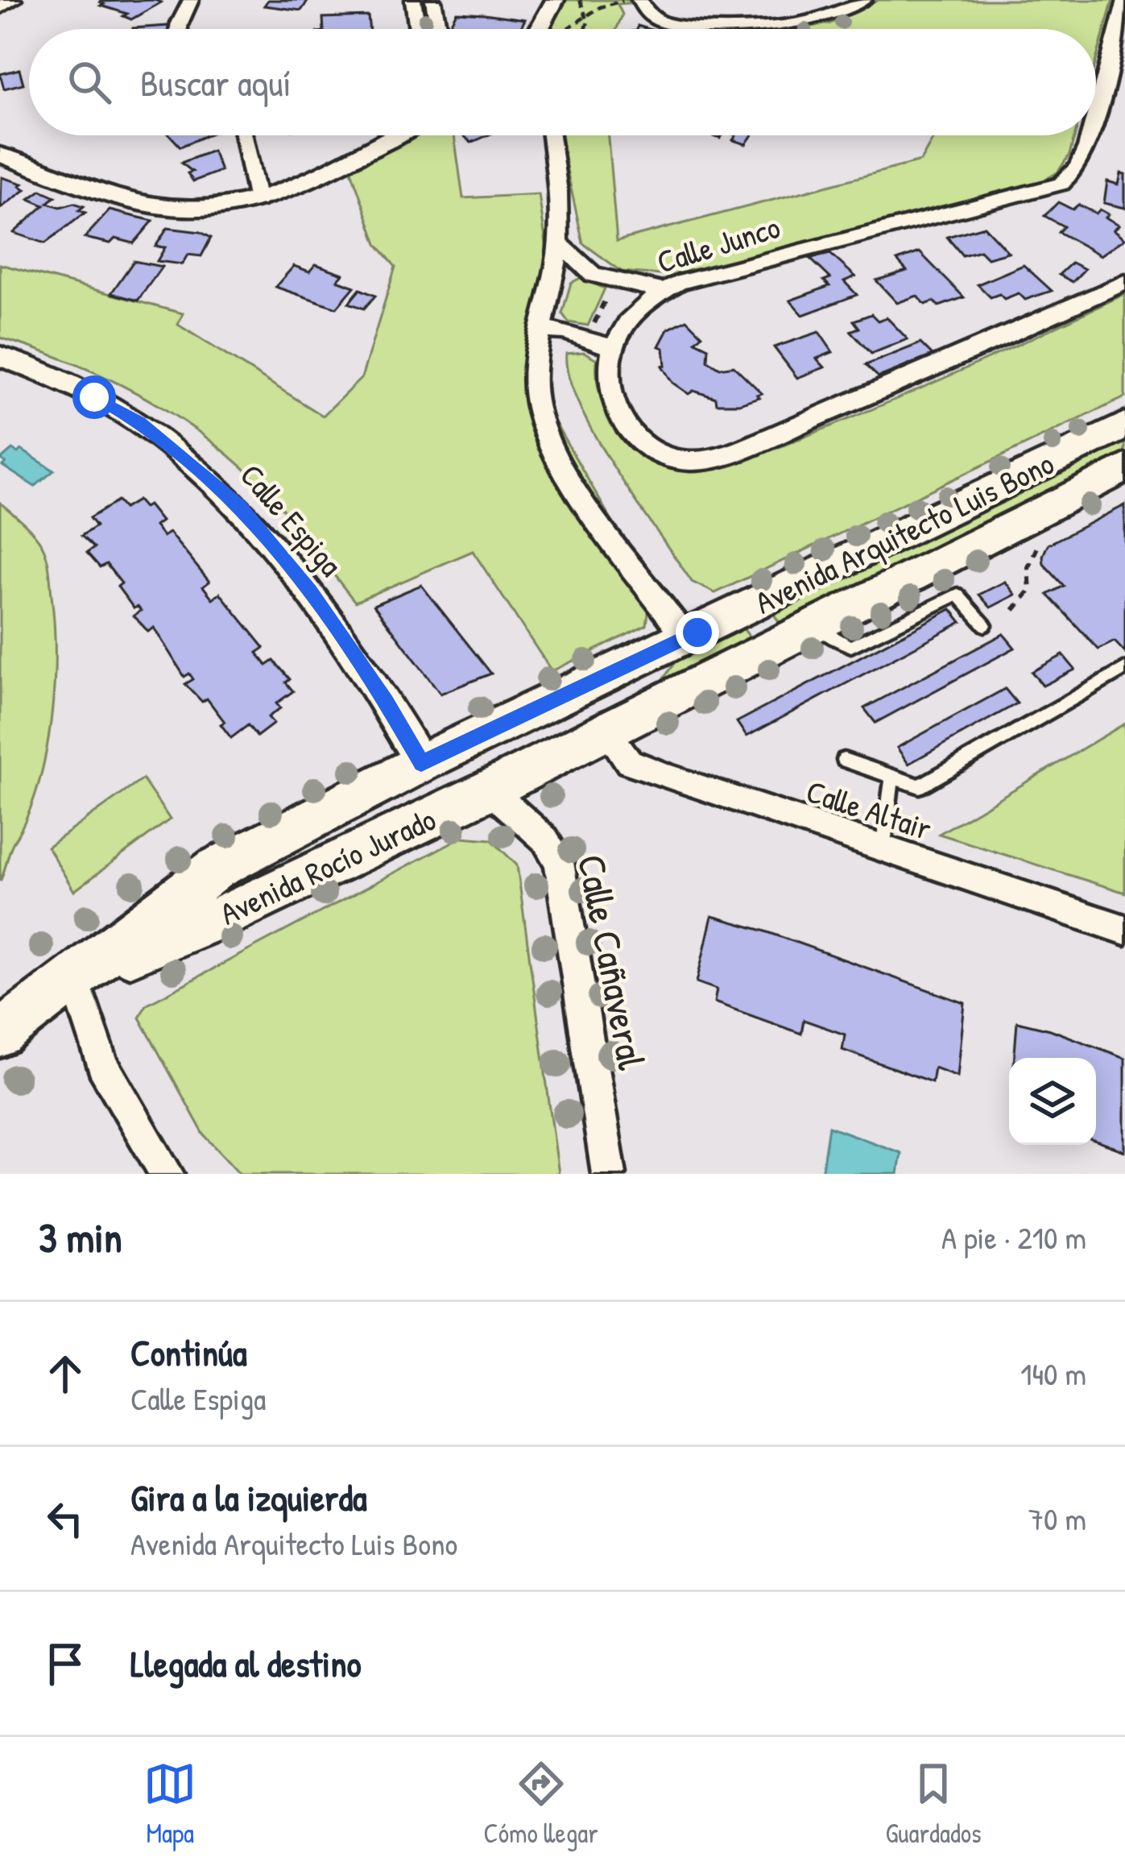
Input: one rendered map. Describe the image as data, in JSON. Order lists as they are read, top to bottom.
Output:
{
  "streets": {
    "main road": ["Avenida Arquitecto Luis Bono", "Avenida Rocío Jurado"],
    "street": [
      "Calle Junco",
      "Calle Espiga",
      "Calle Altair",
      "Calle Cañaveral"
    ]
  },
  "crossings": [
    ["Calle Espiga", "Avenida Arquitecto Luis Bono"],
    ["Calle Espiga", "Avenida Rocío Jurado"],
    ["Avenida Arquitecto Luis Bono", "Calle Altair"],
    ["Avenida Arquitecto Luis Bono", "Avenida Rocío Jurado"],
    ["Avenida Arquitecto Luis Bono", "Calle Cañaveral"],
    ["Avenida Rocío Jurado", "Calle Cañaveral"]
  ],
  "page": {
    "search": "Buscar aquí",
    "heading": ["3 min", "A pie · 210 m"],
    "list": [
      ["Continúa", "Calle Espiga", "140 m"],
      ["Gira a la izquierda", "Avenida Arquitecto Luis Bono", "70 m"],
      "Llegada al destino"
    ],
    "nav": ["Mapa", "Cómo llegar", "Guardados"]
  }
}
